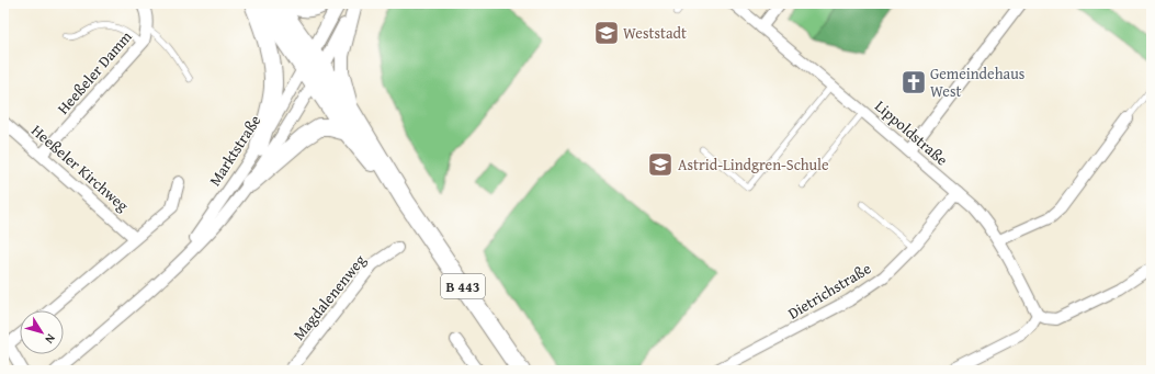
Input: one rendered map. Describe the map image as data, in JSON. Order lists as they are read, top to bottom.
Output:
{
  "streets": {
    "main road": ["B 443"],
    "street": [
      "Heeßeler Damm",
      "Lippoldstraße",
      "Marktstraße",
      "Heeßeler Kirchweg",
      "Dietrichstraße",
      "Magdalenenweg"
    ]
  },
  "crossings": [
    ["Heeßeler Damm", "Heeßeler Kirchweg"],
    ["Lippoldstraße", "Dietrichstraße"],
    ["Marktstraße", "B 443"]
  ],
  "places": {
    "school or university": ["Weststadt", "Astrid-Lindgren-Schule"],
    "church": ["Gemeindehaus West"]
  },
  "north": "bottom right"
}
